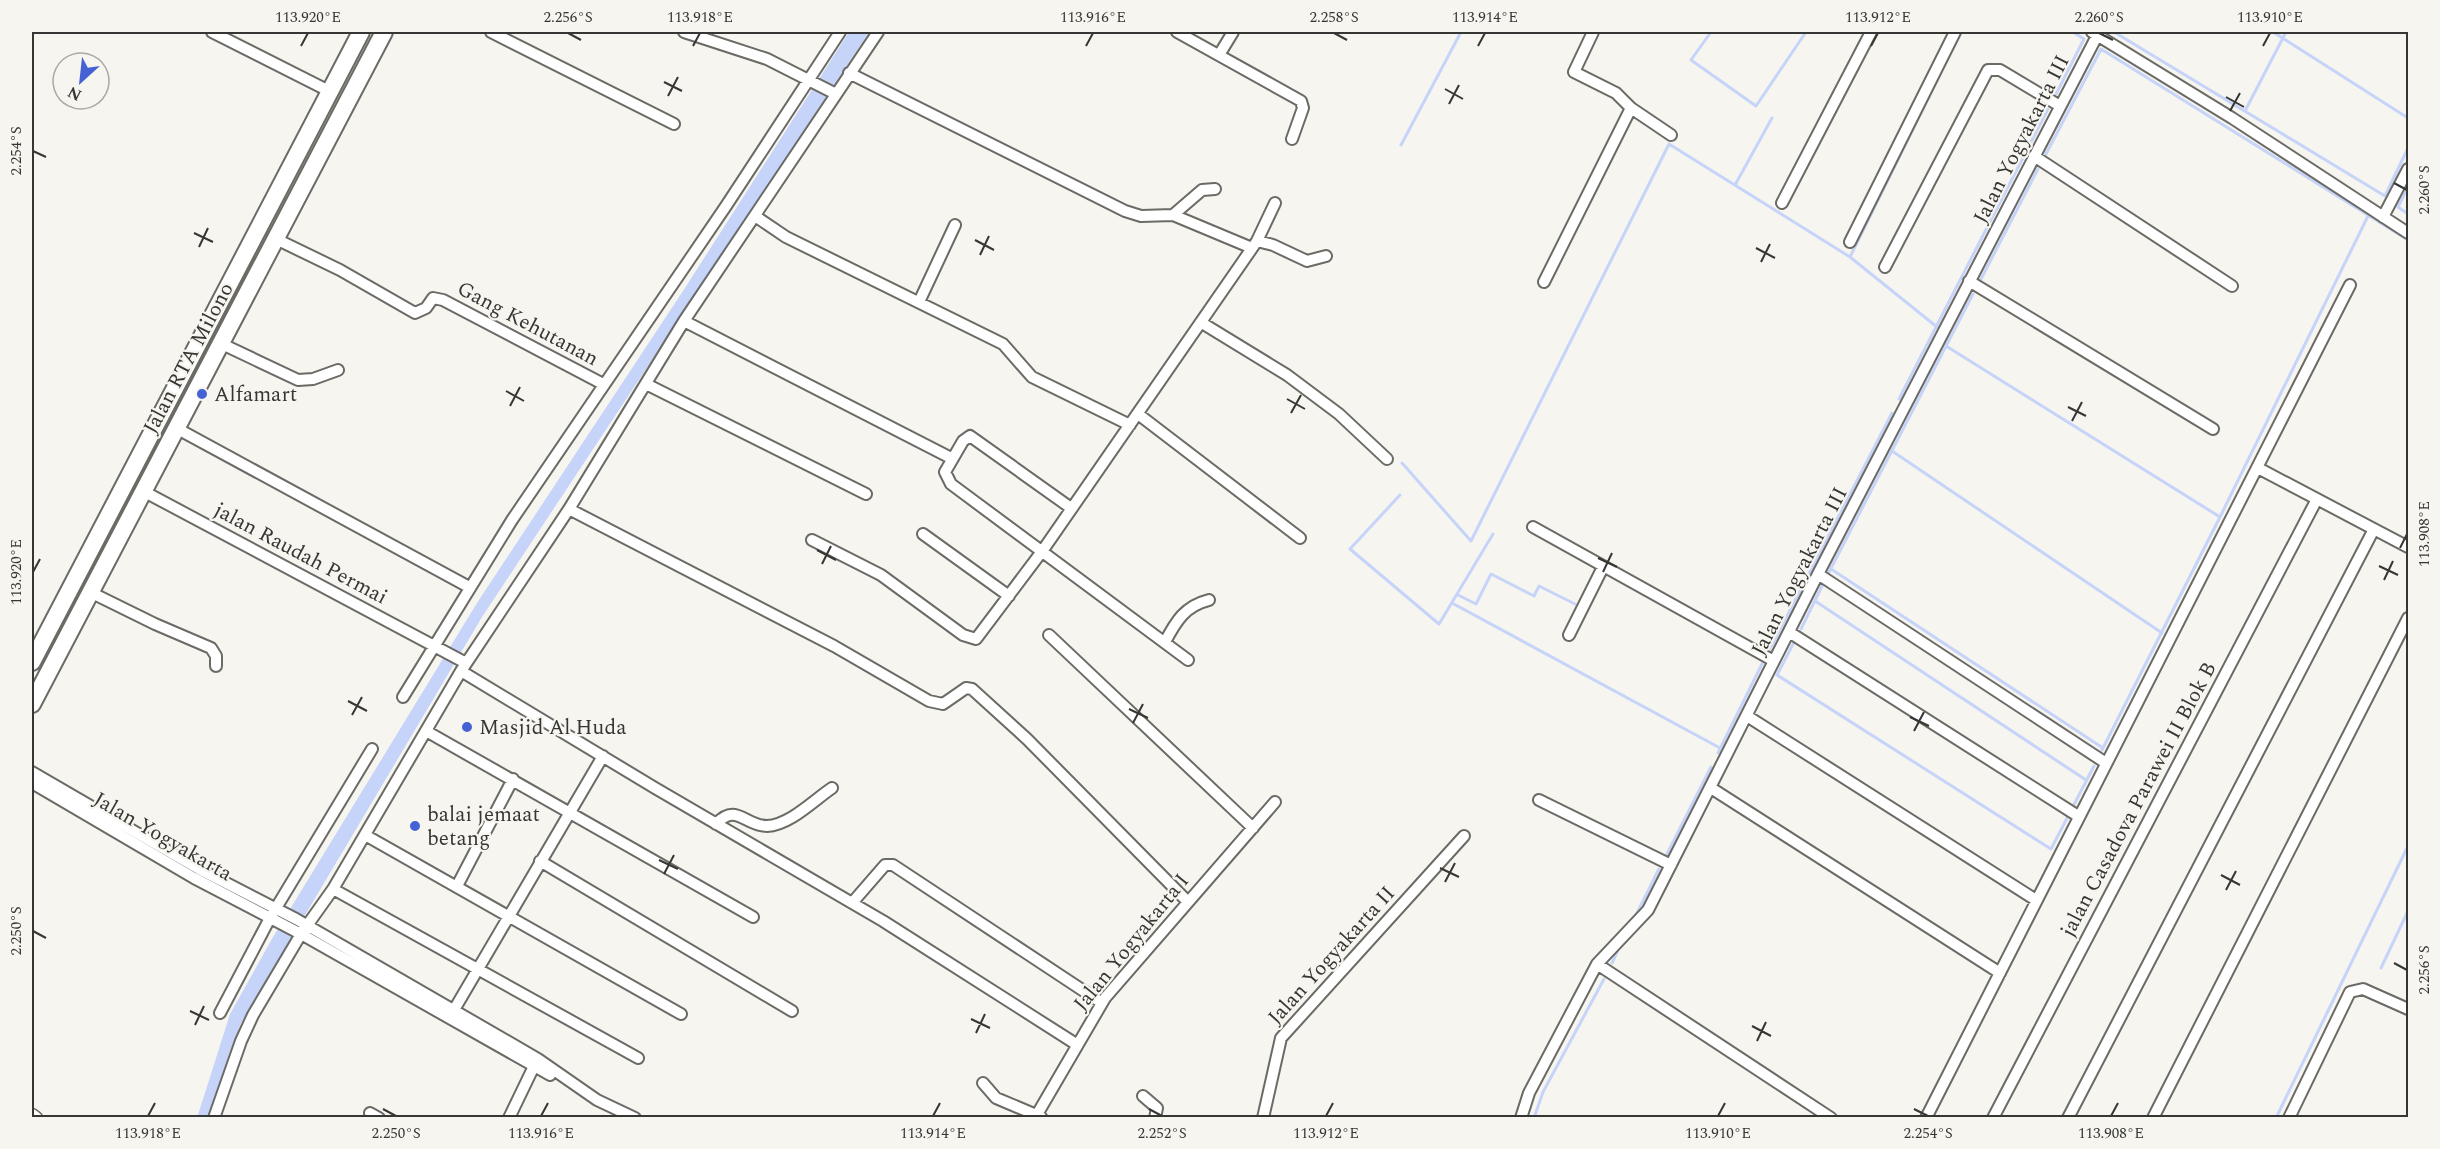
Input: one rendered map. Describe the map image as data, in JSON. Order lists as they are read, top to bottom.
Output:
{
  "streets": {
    "highway": ["Jalan RTA Milono"],
    "street": [
      "Jalan Yogyakarta III",
      "Gang Kehutanan",
      "jalan Raudah Permai",
      "jalan Casadova Parawei II Blok B",
      "Jalan Yogyakarta",
      "Jalan Yogyakarta I",
      "Jalan Yogyakarta II"
    ]
  },
  "crossings": [
    ["Gang Kehutanan", "Jalan RTA Milono"],
    ["Jalan RTA Milono", "jalan Raudah Permai"],
    ["jalan Raudah Permai", "Jalan Yogyakarta I"]
  ],
  "places": ["Alfamart", "Masjid Al Huda", "balai jemaat betang"],
  "north": "bottom left",
  "coordinates": [
    "113.920°E",
    "2.256°S",
    "113.918°E",
    "113.916°E",
    "2.258°S",
    "113.914°E",
    "113.912°E",
    "2.260°S",
    "113.910°E",
    "2.254°S",
    "113.908°E",
    "2.250°S",
    "2.252°S"
  ]
}
